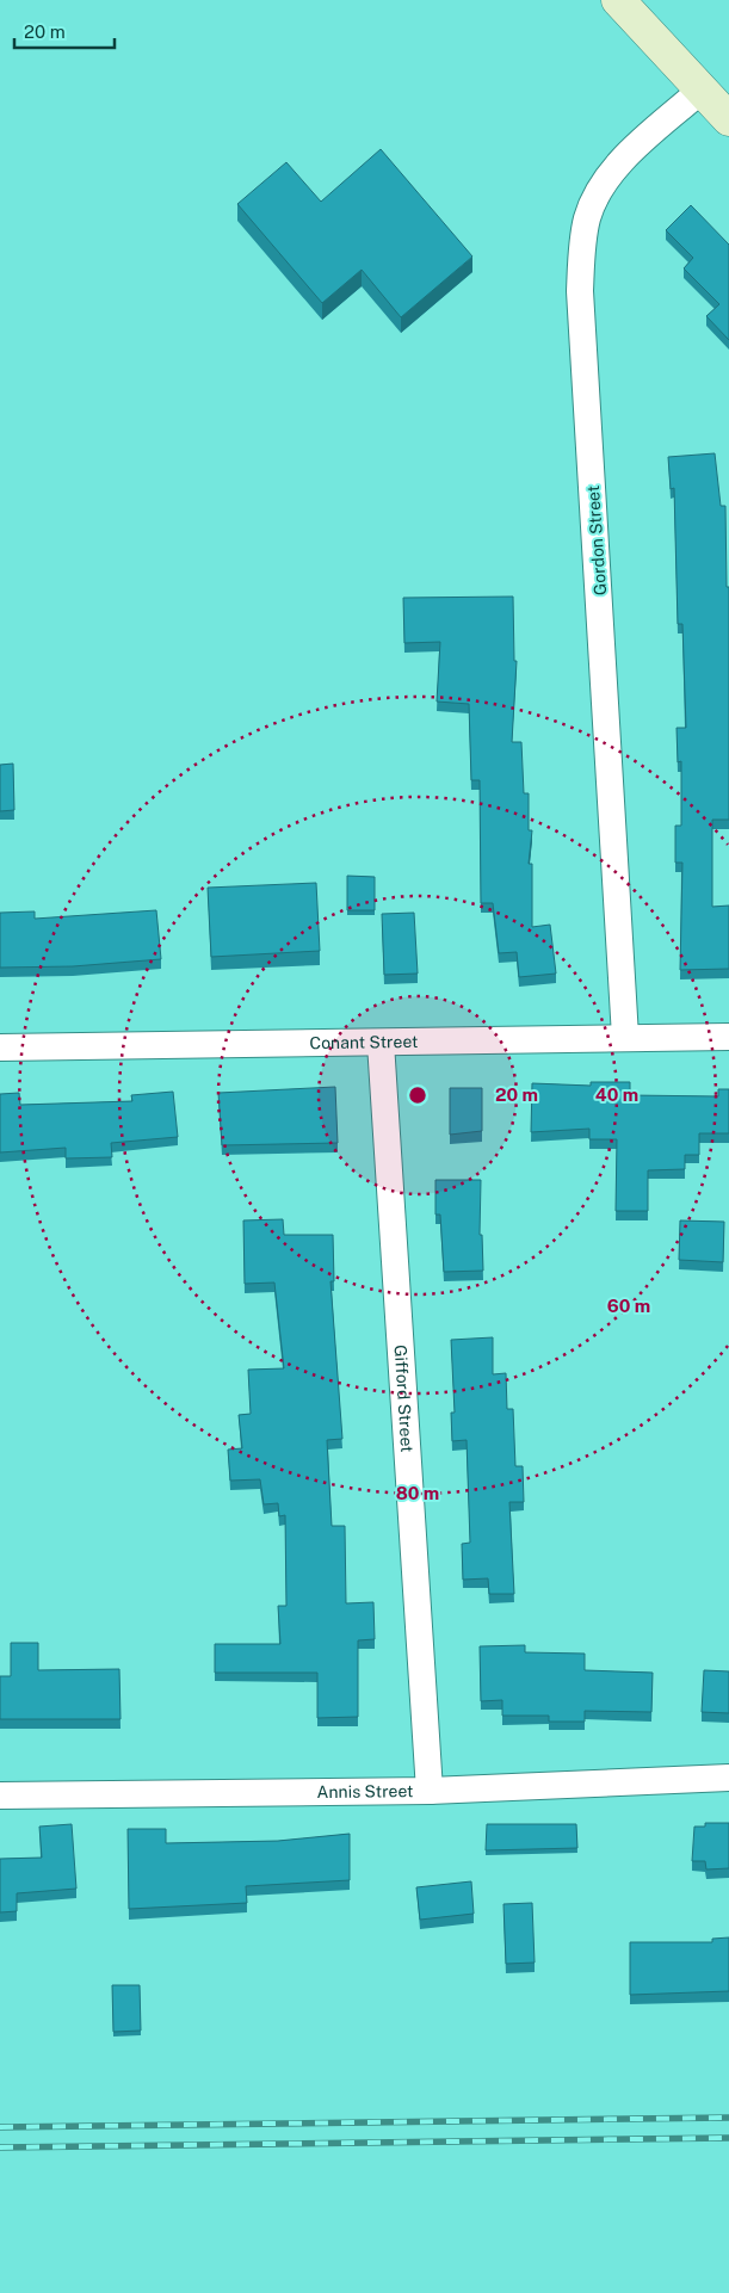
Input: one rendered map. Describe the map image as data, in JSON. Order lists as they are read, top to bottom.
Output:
{
  "streets": {
    "street": [
      "Gordon Street",
      "Conant Street",
      "Gifford Street",
      "Annis Street"
    ]
  },
  "crossings": [
    ["Gordon Street", "Conant Street"],
    ["Conant Street", "Gifford Street"],
    ["Gifford Street", "Annis Street"]
  ],
  "scale_bar": "20 m",
  "rings": [
    "20 m",
    "40 m",
    "60 m",
    "80 m"
  ]
}
